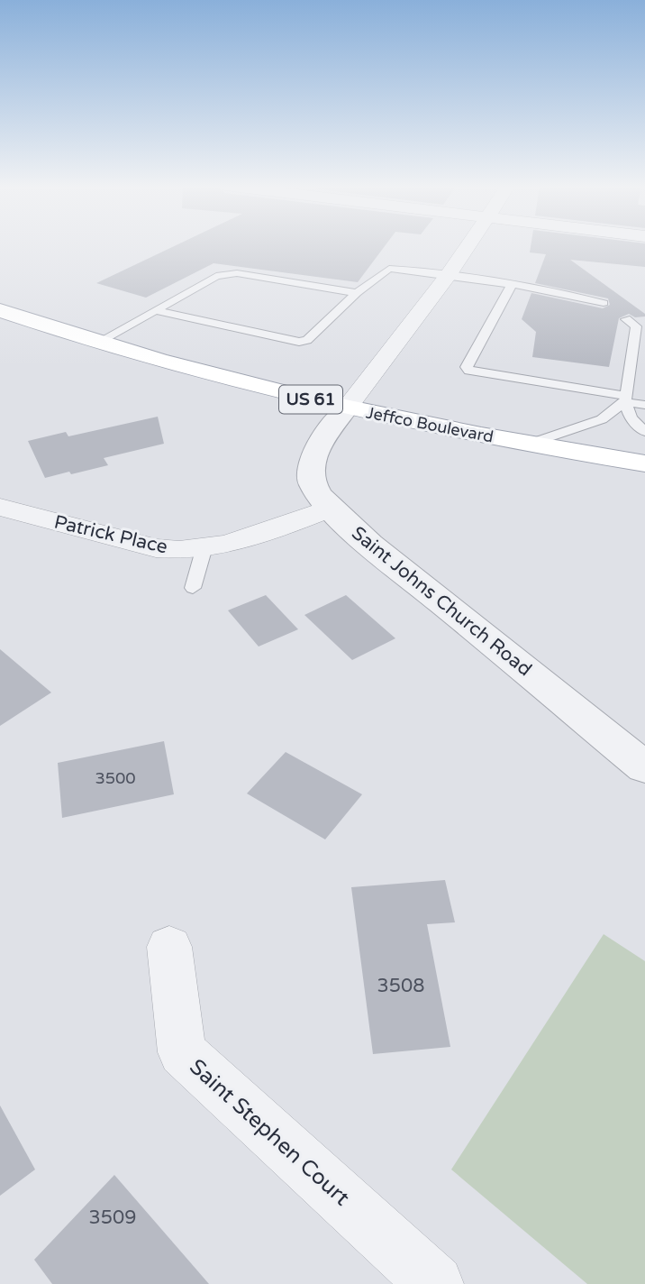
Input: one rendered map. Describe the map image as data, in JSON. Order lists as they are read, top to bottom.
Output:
{
  "streets": {
    "main road": ["US 61", "Jeffco Boulevard"],
    "street": ["Patrick Place", "Saint Johns Church Road", "Saint Stephen Court"]
  },
  "crossings": [
    ["Jeffco Boulevard", "Saint Johns Church Road"],
    ["Patrick Place", "Saint Johns Church Road"]
  ],
  "house_numbers": ["3500", "3508", "3509"]
}
